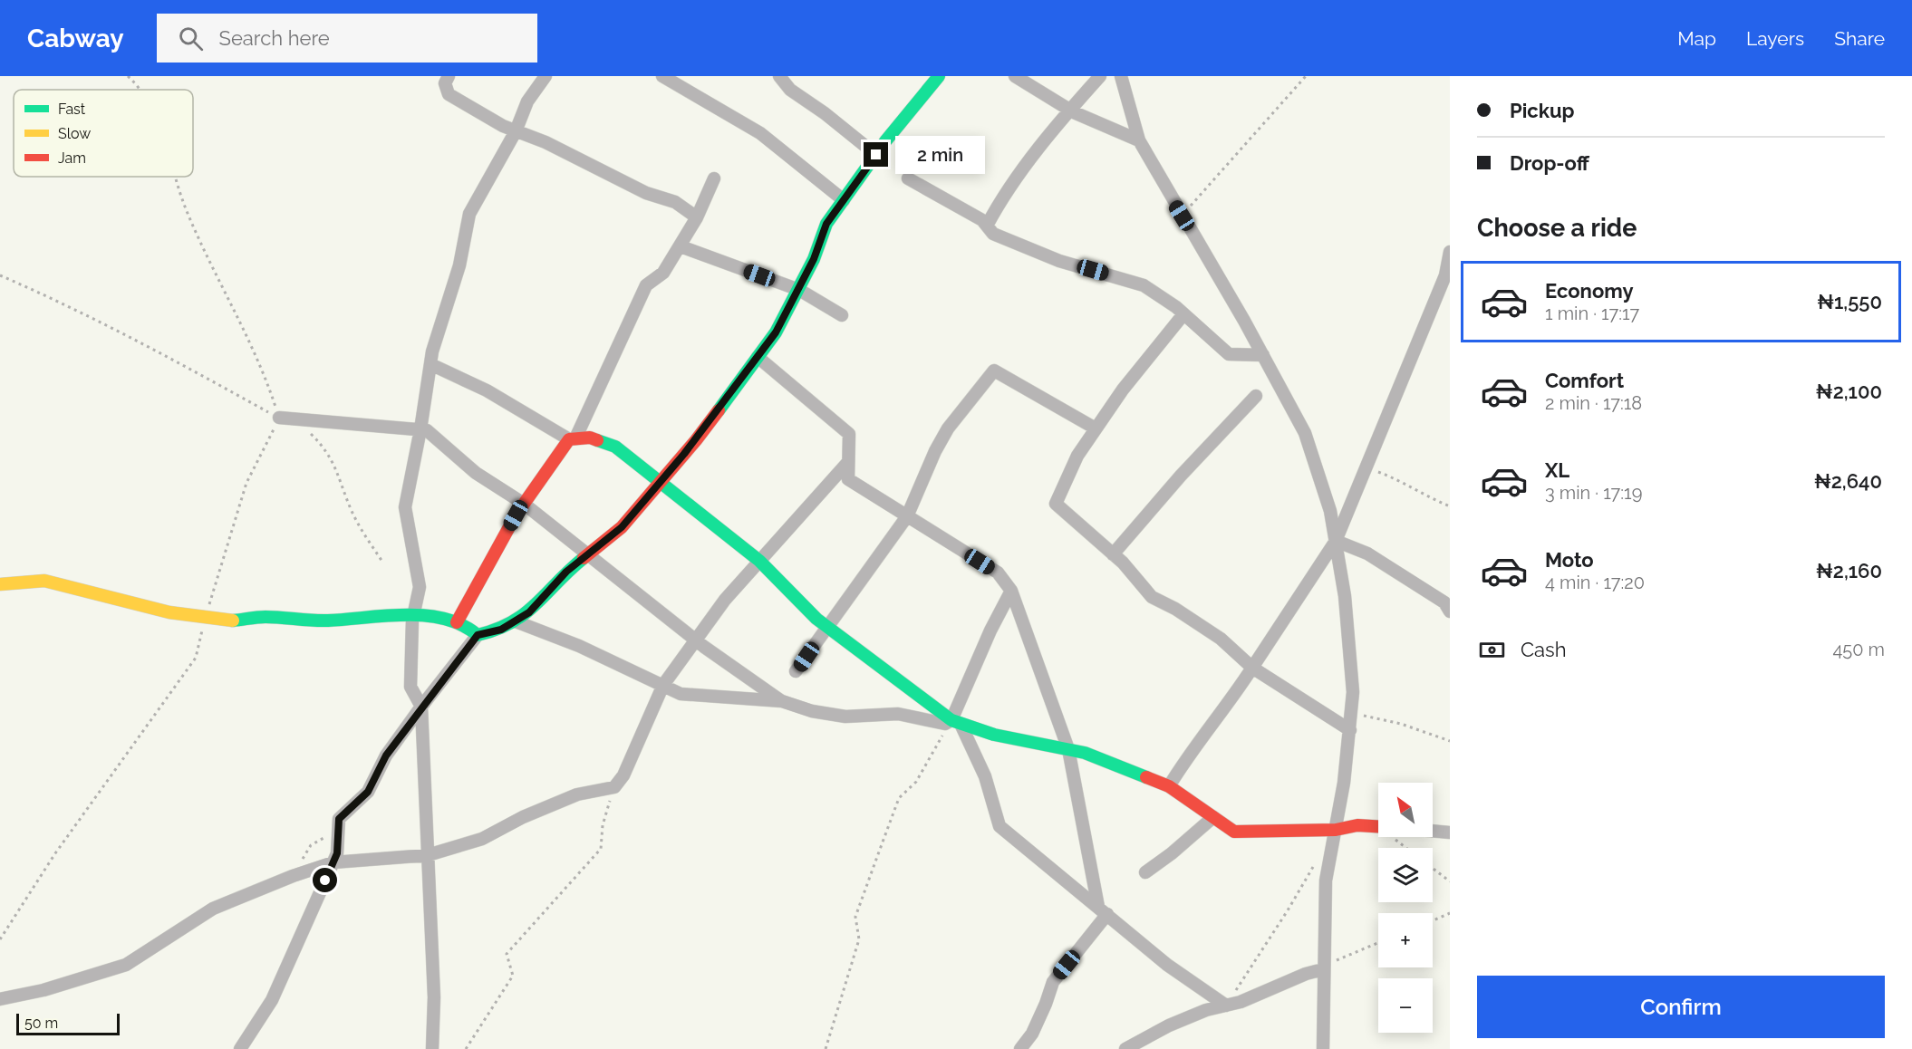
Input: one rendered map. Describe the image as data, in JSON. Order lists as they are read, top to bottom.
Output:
{
  "legend": ["Fast", "Slow", "Jam"],
  "scale_bar": "50 m",
  "north": "top left",
  "page": {
    "header": "Cabway",
    "search": "Search here",
    "nav": ["Map", "Layers", "Share"],
    "banner": ["Pickup", "Drop-off"],
    "bubble": "2 min",
    "heading": "Choose a ride",
    "list": [
      {
        "name": "Economy",
        "note": "1 min · 17:17",
        "value": "₦1,550"
      },
      {
        "name": "Comfort",
        "note": "2 min · 17:18",
        "value": "₦2,100"
      },
      {
        "name": "XL",
        "note": "3 min · 17:19",
        "value": "₦2,640"
      },
      {
        "name": "Moto",
        "note": "4 min · 17:20",
        "value": "₦2,160"
      }
    ],
    "pay": ["Cash", "450 m"],
    "map_buttons": ["+", "−"],
    "buttons": "Confirm",
    "scale": "50 m"
  }
}
